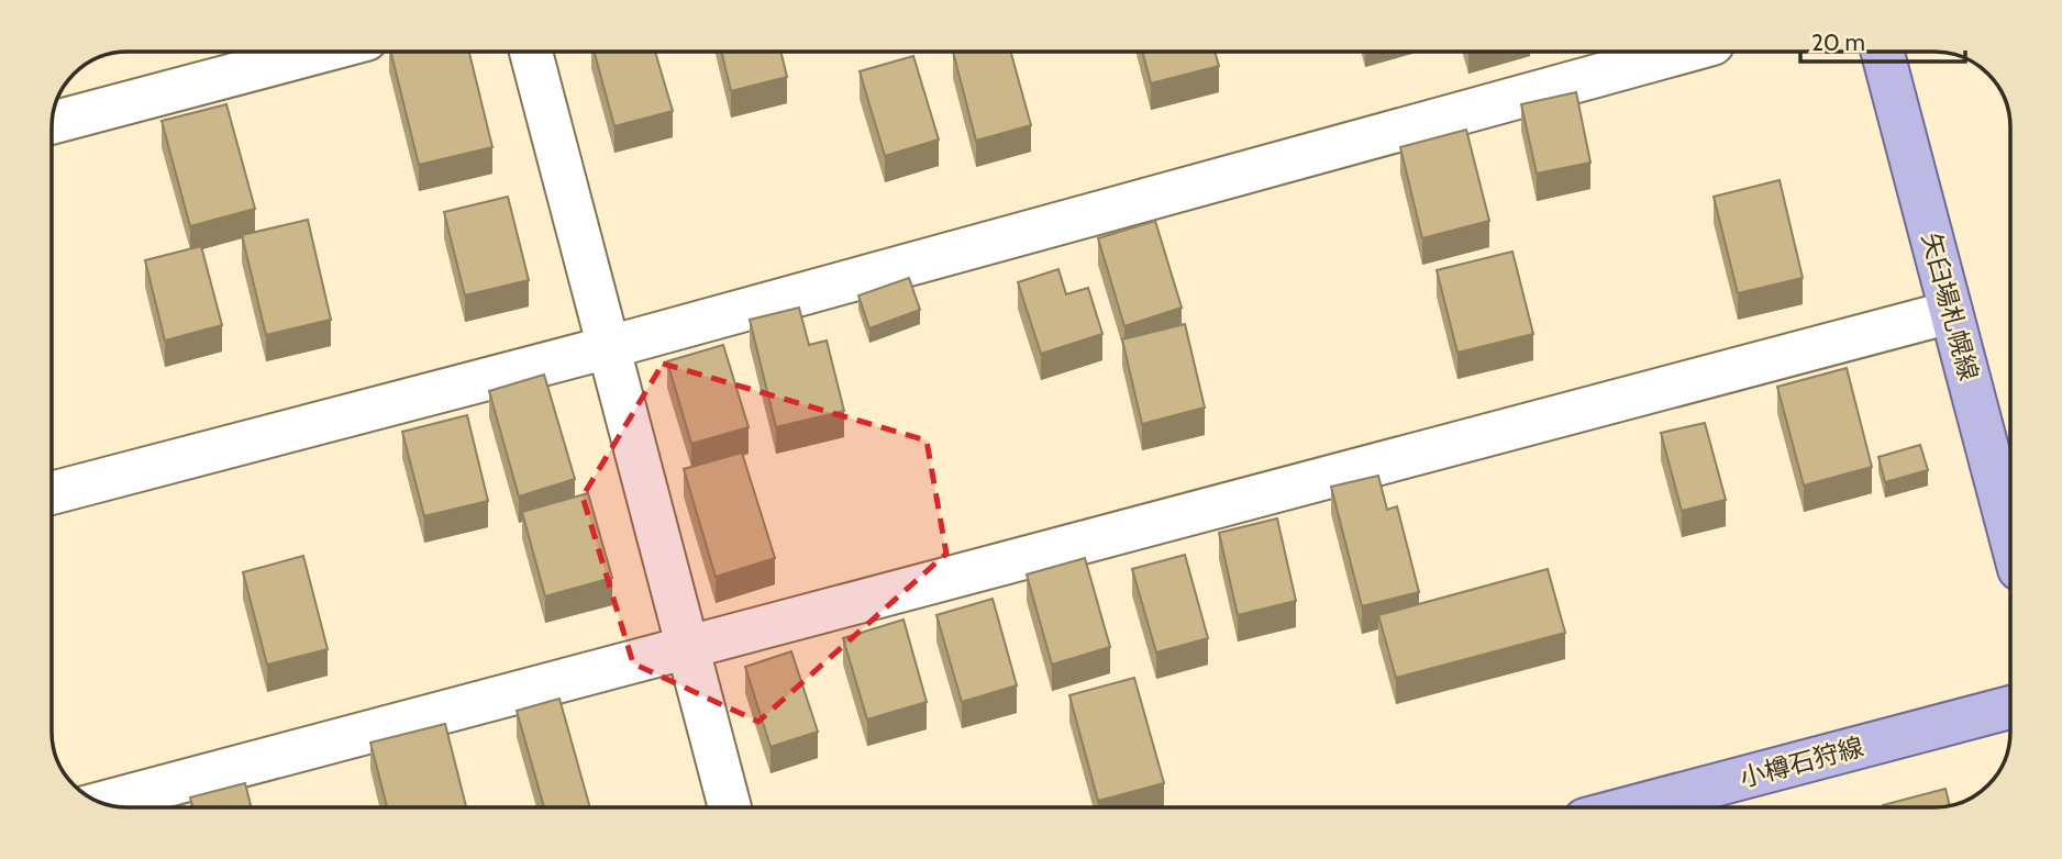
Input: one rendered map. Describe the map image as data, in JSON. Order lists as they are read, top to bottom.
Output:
{
  "streets": {
    "main road": ["矢臼場札幌線", "小樽石狩線"]
  },
  "scale_bar": "20 m"
}
